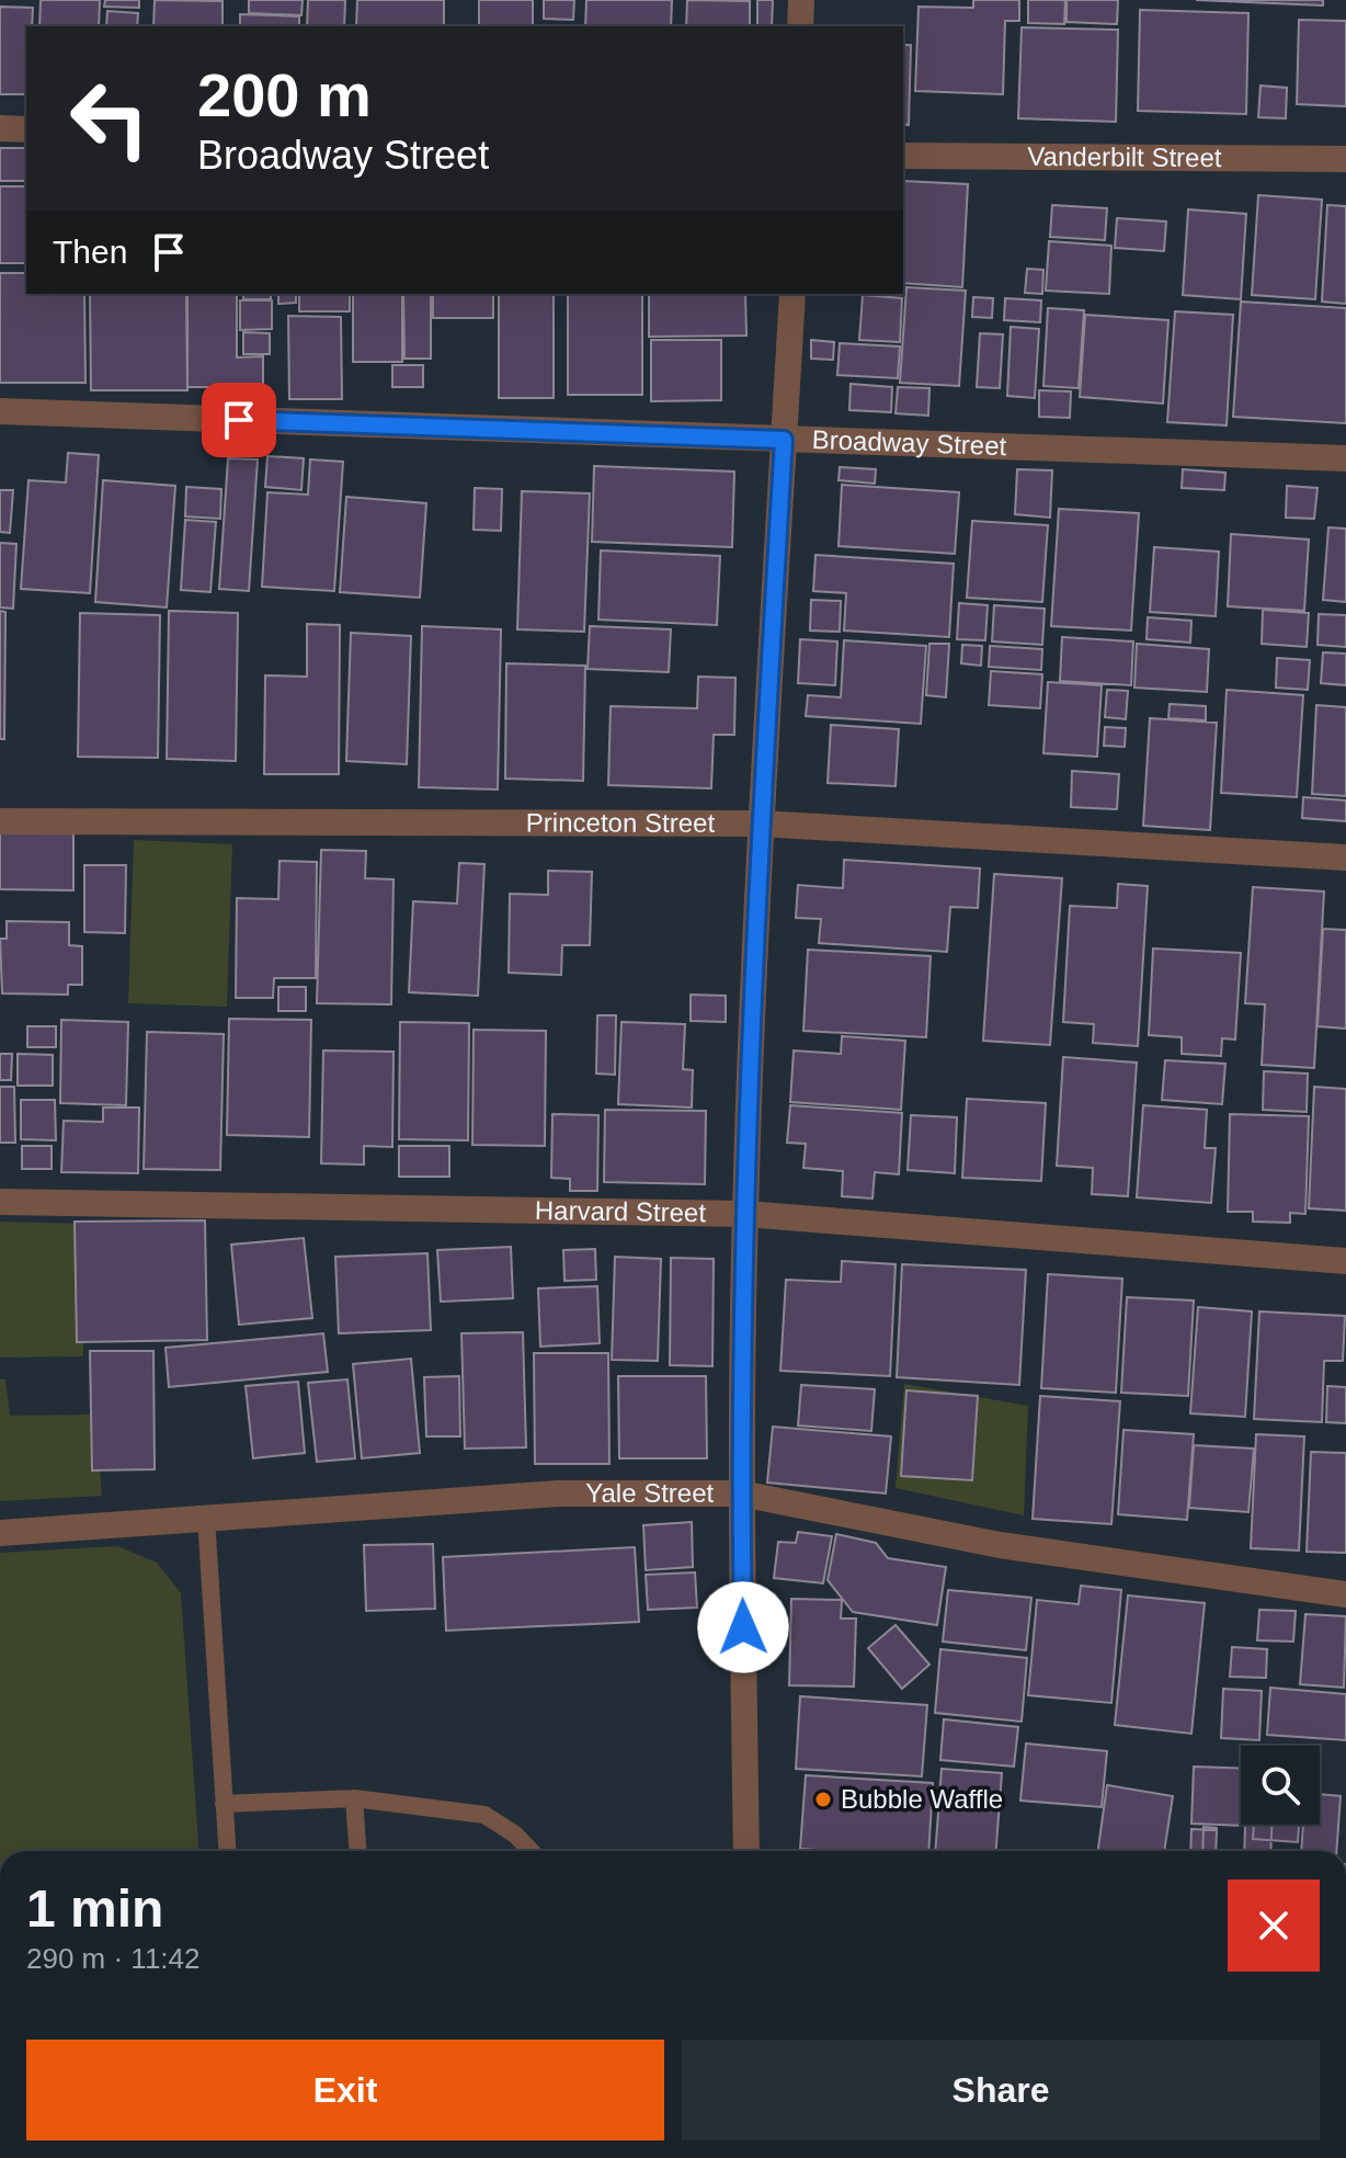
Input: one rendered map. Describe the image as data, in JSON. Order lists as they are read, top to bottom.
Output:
{
  "streets": {
    "street": [
      "Vanderbilt Street",
      "Broadway Street",
      "Princeton Street",
      "Harvard Street",
      "Yale Street"
    ]
  },
  "places": ["Bubble Waffle"],
  "page": {
    "turn": ["200 m", "Broadway Street"],
    "then": "Then",
    "heading": ["1 min", "290 m · 11:42"],
    "buttons": ["Exit", "Share"]
  }
}
